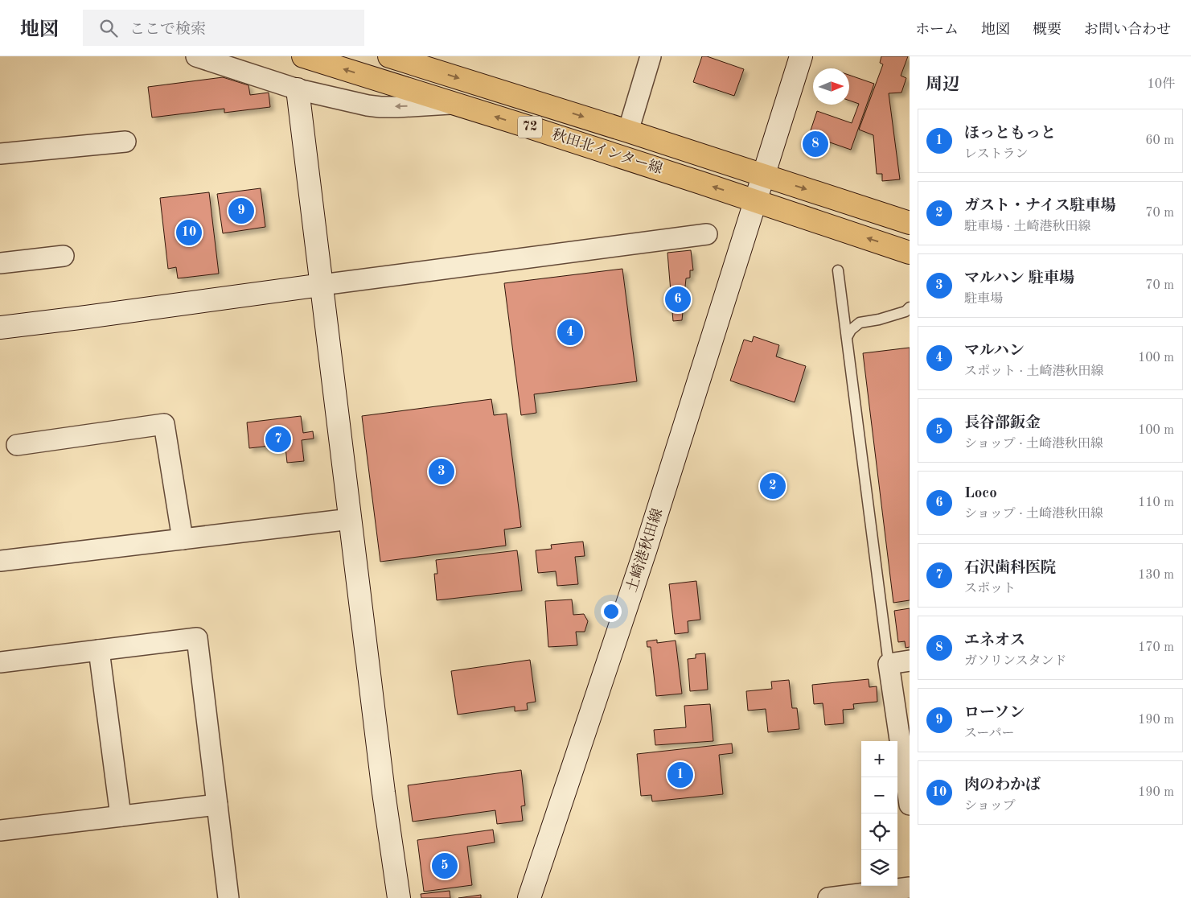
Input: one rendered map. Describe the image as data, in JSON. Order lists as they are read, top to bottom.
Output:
{
  "streets": {
    "main road": ["72", "秋田北インター線"],
    "street": ["土崎港秋田線"]
  },
  "crossings": [
    ["秋田北インター線", "土崎港秋田線"]
  ],
  "north": "right",
  "page": {
    "header": "地図",
    "search": "ここで検索",
    "nav": [
      "ホーム",
      "地図",
      "概要",
      "お問い合わせ"
    ],
    "heading": ["周辺", "10件"],
    "list": [
      {
        "mark": "1",
        "name": "ほっともっと",
        "note": "レストラン",
        "value": "60 m"
      },
      {
        "mark": "2",
        "name": "ガスト・ナイス駐車場",
        "note": "駐車場 · 土崎港秋田線",
        "value": "70 m"
      },
      {
        "mark": "3",
        "name": "マルハン 駐車場",
        "note": "駐車場",
        "value": "70 m"
      },
      {
        "mark": "4",
        "name": "マルハン",
        "note": "スポット · 土崎港秋田線",
        "value": "100 m"
      },
      {
        "mark": "5",
        "name": "長谷部鈑金",
        "note": "ショップ · 土崎港秋田線",
        "value": "100 m"
      },
      {
        "mark": "6",
        "name": "Loco",
        "note": "ショップ · 土崎港秋田線",
        "value": "110 m"
      },
      {
        "mark": "7",
        "name": "石沢歯科医院",
        "note": "スポット",
        "value": "130 m"
      },
      {
        "mark": "8",
        "name": "エネオス",
        "note": "ガソリンスタンド",
        "value": "170 m"
      },
      {
        "mark": "9",
        "name": "ローソン",
        "note": "スーパー",
        "value": "190 m"
      },
      {
        "mark": "10",
        "name": "肉のわかば",
        "note": "ショップ",
        "value": "190 m"
      }
    ],
    "pins": [
      "8",
      "9",
      "10",
      "6",
      "4",
      "7",
      "3",
      "2",
      "1",
      "5"
    ],
    "map_buttons": ["+", "−"]
  }
}
